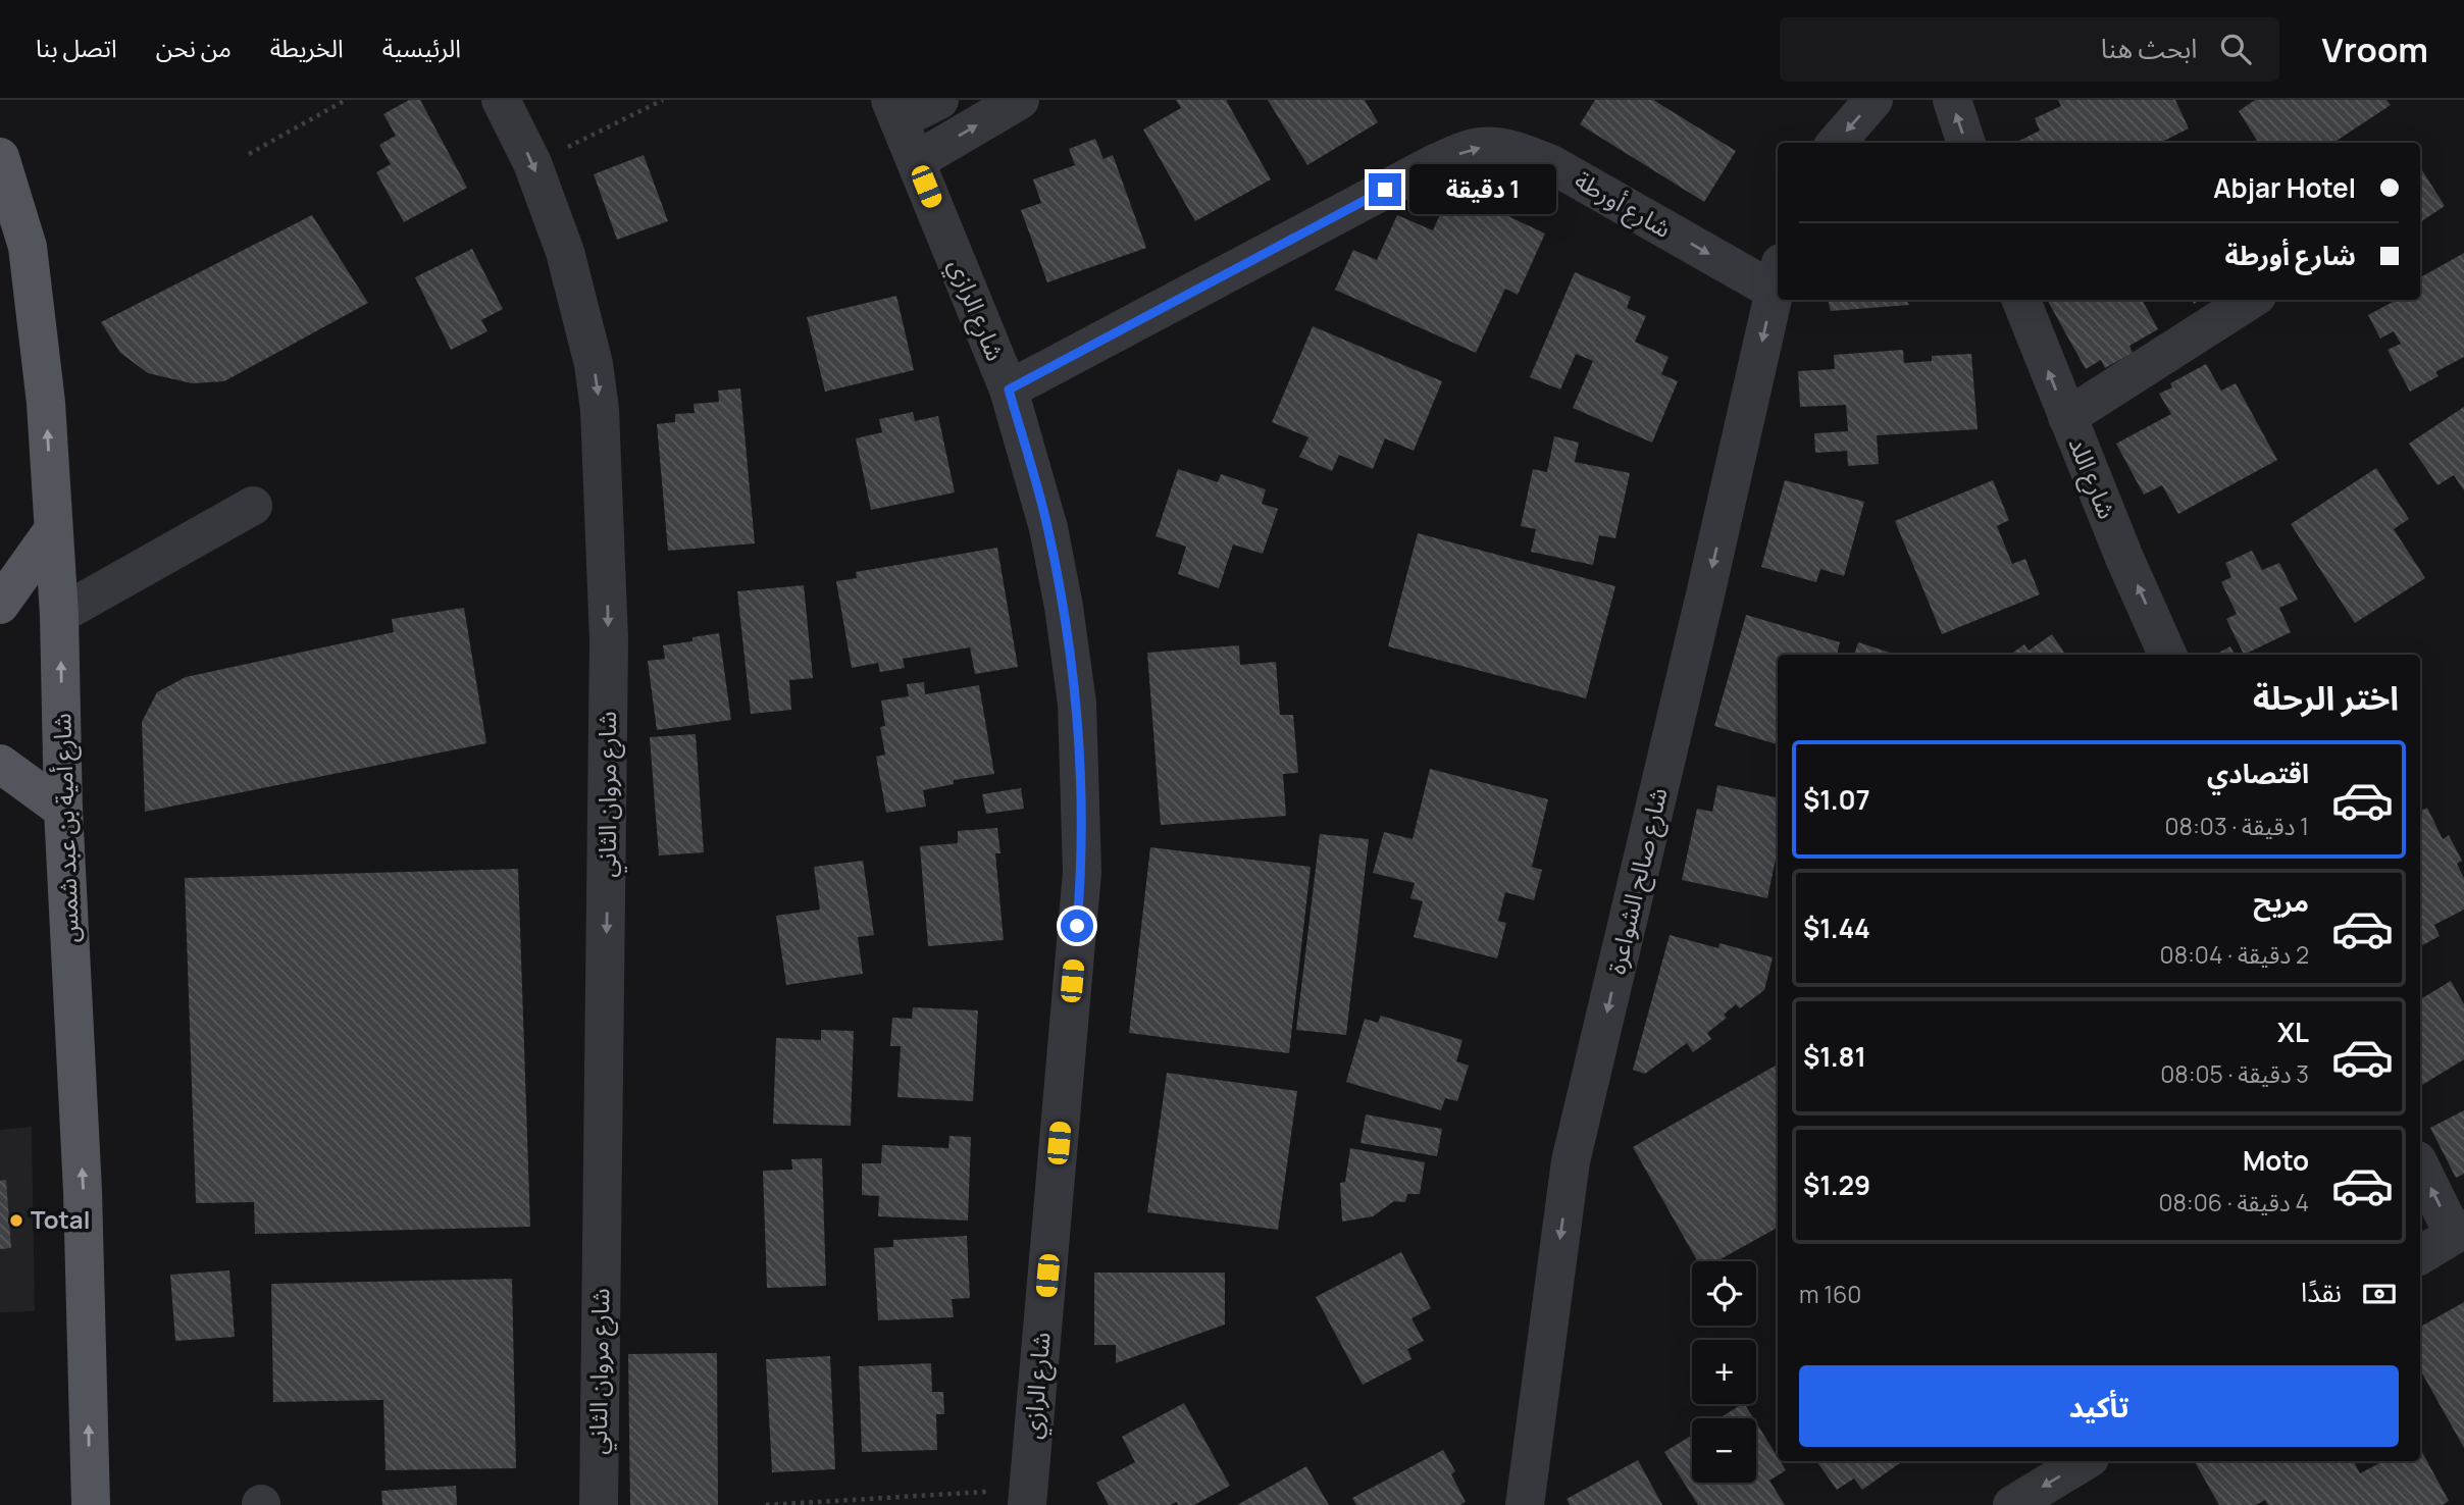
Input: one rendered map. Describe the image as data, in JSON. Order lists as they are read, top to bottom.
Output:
{
  "streets": {
    "main road": ["شارع أمية بن عبد شمس"],
    "street": [
      "شارع أورطة",
      "شارع الرازي",
      "شارع اللد",
      "شارع مروان الثاني",
      "شارع صالح الشواعرة"
    ]
  },
  "crossings": [
    ["شارع أورطة", "شارع الرازي"],
    ["شارع أورطة", "شارع صالح الشواعرة"]
  ],
  "one_way": [
    "شارع أورطة",
    "شارع اللد",
    "شارع مروان الثاني",
    "شارع أمية بن عبد شمس",
    "شارع صالح الشواعرة"
  ],
  "places": ["Total"],
  "page": {
    "header": "Vroom",
    "search": "ابحث هنا",
    "nav": [
      "الرئيسية",
      "الخريطة",
      "من نحن",
      "اتصل بنا"
    ],
    "banner": ["Abjar Hotel", "شارع أورطة"],
    "bubble": "1 دقيقة",
    "heading": "اختر الرحلة",
    "list": [
      {
        "name": "اقتصادي",
        "note": "1 دقيقة · 08:03",
        "value": "$1.07"
      },
      {
        "name": "مريح",
        "note": "2 دقيقة · 08:04",
        "value": "$1.44"
      },
      {
        "name": "XL",
        "note": "3 دقيقة · 08:05",
        "value": "$1.81"
      },
      {
        "name": "Moto",
        "note": "4 دقيقة · 08:06",
        "value": "$1.29"
      }
    ],
    "pay": ["نقدًا", "160 m"],
    "map_buttons": ["+", "−"],
    "buttons": "تأكيد"
  }
}
